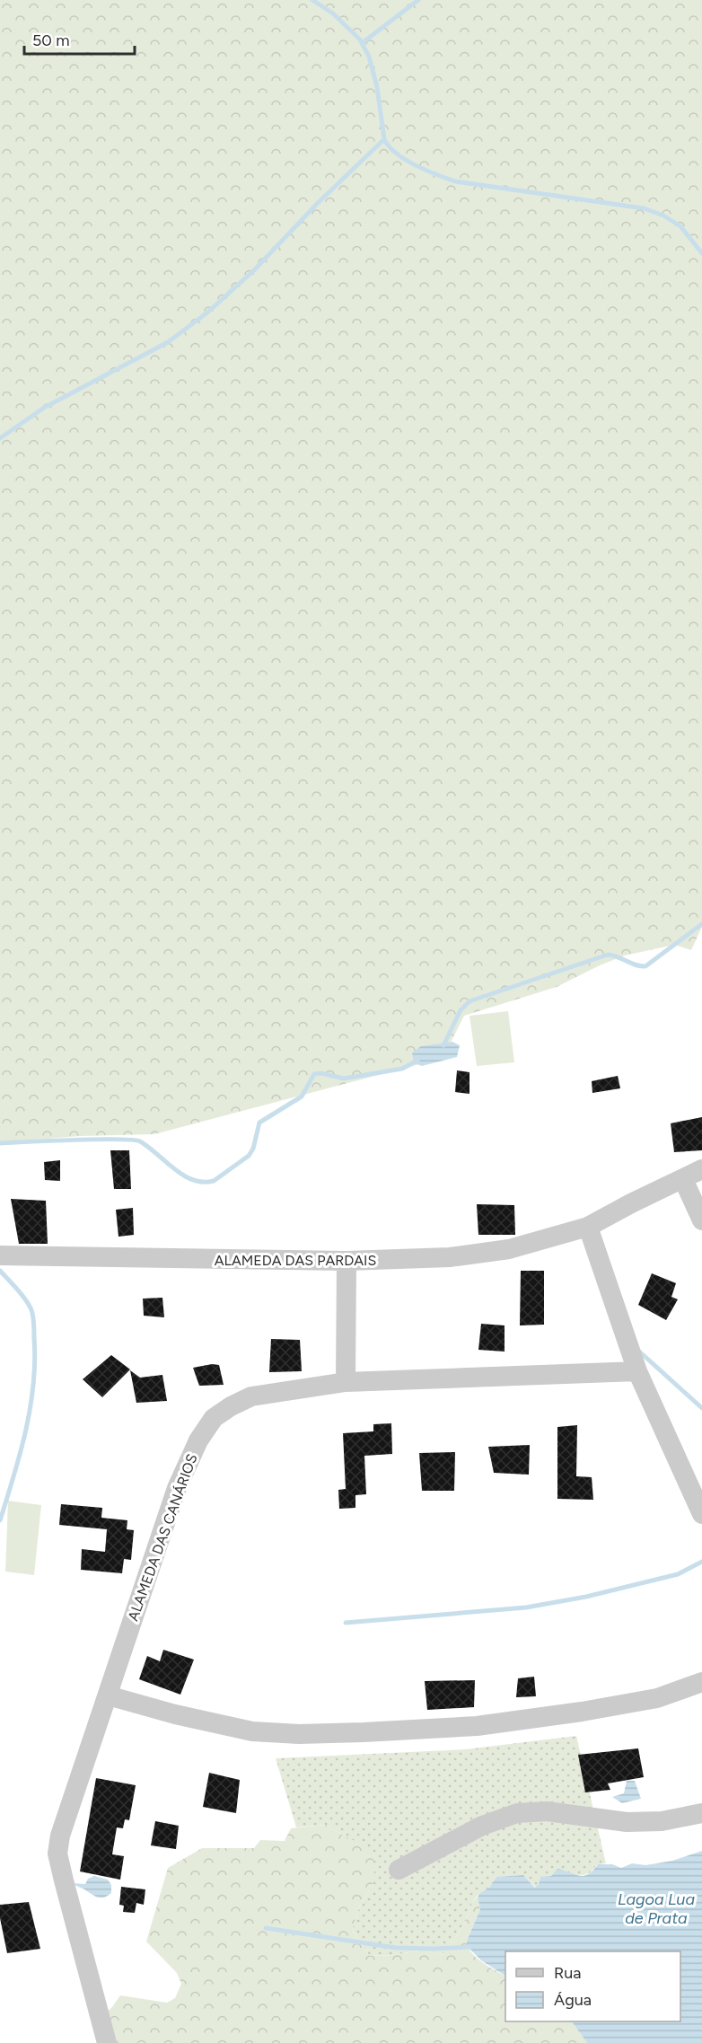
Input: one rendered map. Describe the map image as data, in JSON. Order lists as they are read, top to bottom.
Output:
{
  "streets": {
    "street": ["ALAMEDA DAS PARDAIS", "ALAMEDA DAS CANÁRIOS"]
  },
  "water": ["Lagoa Lua de Prata"],
  "legend": ["Rua", "Água"],
  "scale_bar": "50 m"
}
